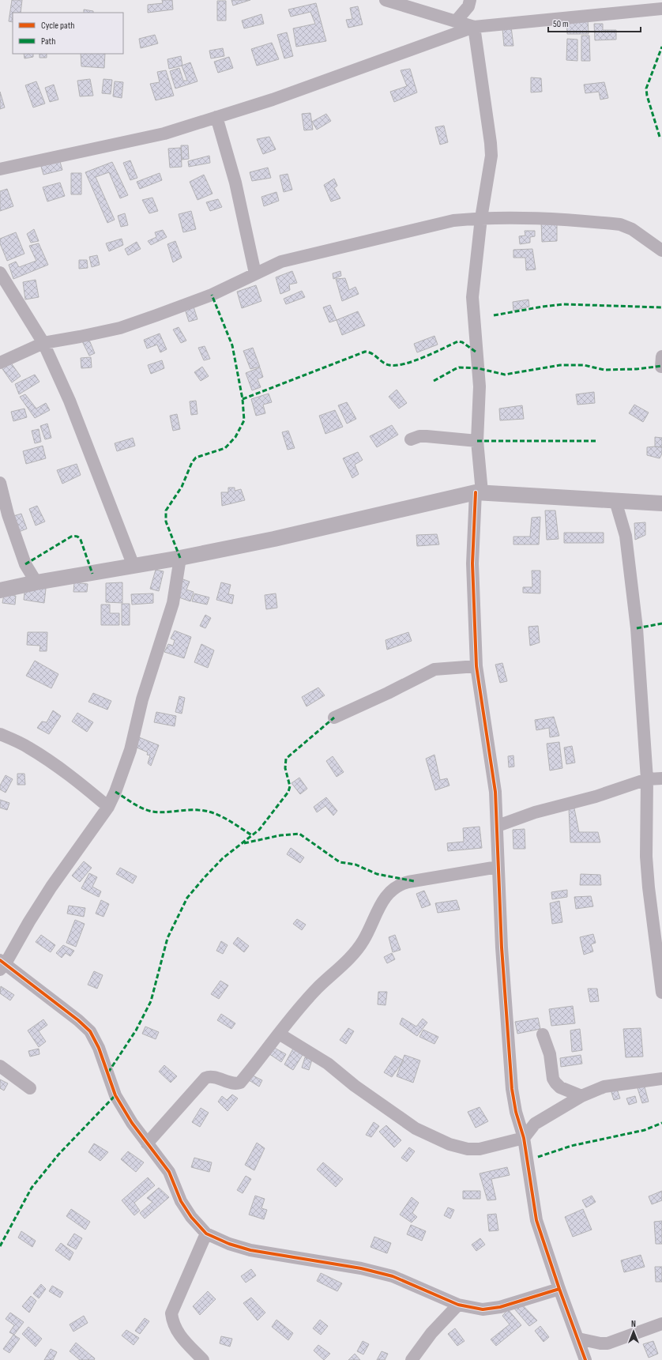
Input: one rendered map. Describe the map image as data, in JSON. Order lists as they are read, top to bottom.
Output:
{
  "legend": ["Cycle path", "Path"],
  "scale_bar": "50 m",
  "north": "top"
}
